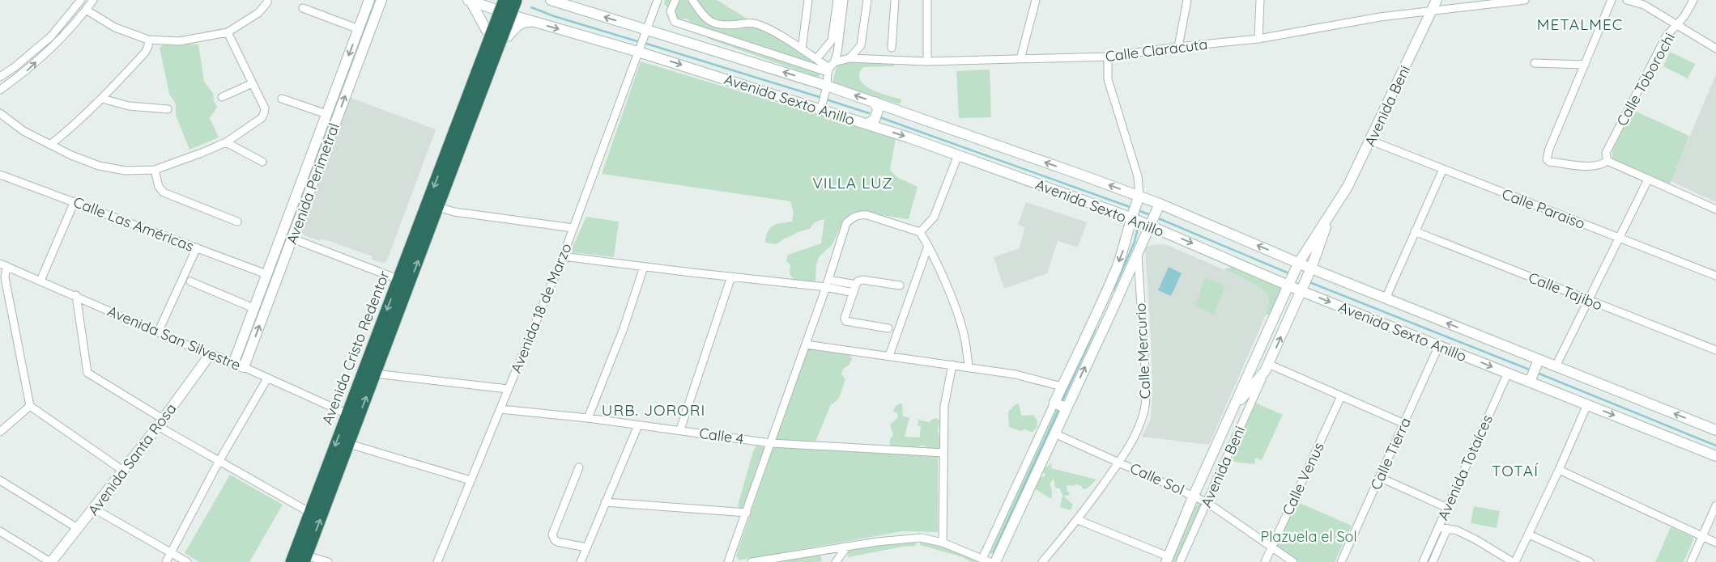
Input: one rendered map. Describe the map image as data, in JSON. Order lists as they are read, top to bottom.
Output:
{
  "streets": {
    "highway": ["Avenida Cristo Redentor"],
    "main road": [
      "Avenida Sexto Anillo",
      "Avenida Beni",
      "Avenida Perimetral",
      "Avenida San Silvestre",
      "Avenida Santa Rosa"
    ],
    "street": [
      "Calle Claracuta",
      "Calle Toborochi",
      "Calle Paraiso",
      "Calle Las Américas",
      "Calle Tajibo",
      "Avenida 18 de Marzo",
      "Calle Mercurio",
      "Calle 4",
      "Calle Tierra",
      "Avenida Totaíces",
      "Calle Sol",
      "Calle Venus"
    ]
  },
  "crossings": [
    ["Calle Claracuta", "Avenida Beni"],
    ["Avenida Sexto Anillo", "Avenida Beni"],
    ["Avenida Sexto Anillo", "Avenida 18 de Marzo"],
    ["Avenida Sexto Anillo", "Avenida Cristo Redentor"],
    ["Avenida Sexto Anillo", "Calle Tierra"],
    ["Avenida Sexto Anillo", "Avenida Totaíces"],
    ["Avenida Beni", "Calle Paraiso"],
    ["Avenida Beni", "Calle Sol"],
    ["Avenida Perimetral", "Calle Las Américas"],
    ["Avenida Perimetral", "Avenida San Silvestre"],
    ["Avenida 18 de Marzo", "Calle 4"],
    ["Avenida San Silvestre", "Avenida Cristo Redentor"],
    ["Avenida San Silvestre", "Avenida Santa Rosa"],
    ["Calle Mercurio", "Calle Sol"],
    ["Calle Sol", "Calle Venus"]
  ],
  "districts": [
    "METALMEC",
    "VILLA LUZ",
    "URB. JORORI",
    "TOTAÍ"
  ],
  "parks": ["Plazuela el Sol"]
}
